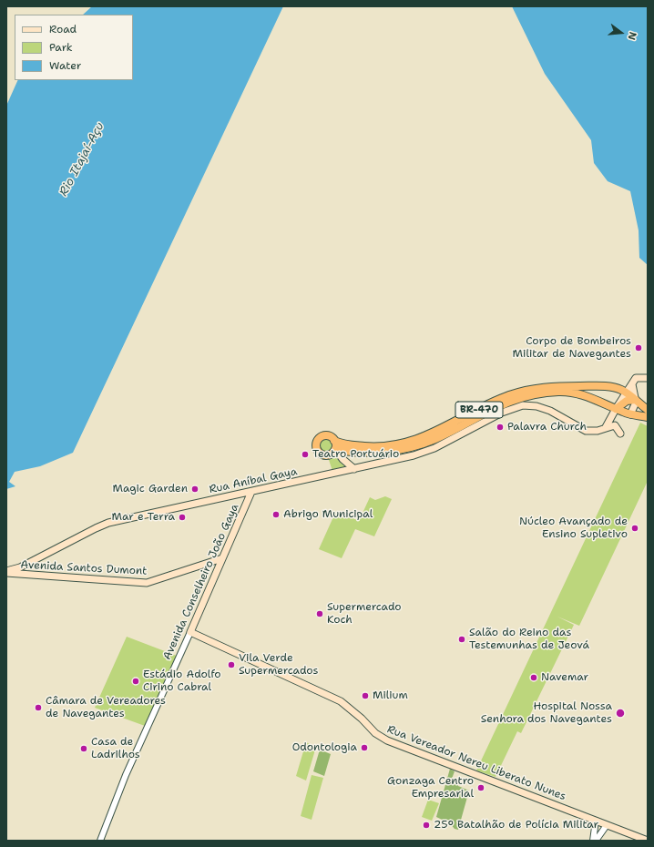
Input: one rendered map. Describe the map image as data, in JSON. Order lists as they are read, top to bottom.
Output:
{
  "streets": {
    "highway": ["BR-470"],
    "main road": [
      "Rua Aníbal Gaya",
      "Avenida Santos Dumont",
      "Avenida Conselheiro João Gaya",
      "Rua Vereador Nereu Liberato Nunes"
    ]
  },
  "crossings": [
    ["Rua Aníbal Gaya", "Avenida Santos Dumont"],
    ["Rua Aníbal Gaya", "Avenida Conselheiro João Gaya"],
    ["Avenida Santos Dumont", "Avenida Conselheiro João Gaya"],
    ["Avenida Conselheiro João Gaya", "Rua Vereador Nereu Liberato Nunes"]
  ],
  "water": ["Rio Itajaí-Açu"],
  "places": [
    "Corpo de Bombeiros Militar de Navegantes",
    "Palavra Church",
    "Teatro Portuário",
    "Magic Garden",
    "Abrigo Municipal",
    "Mar e Terra",
    "Núcleo Avançado de Ensino Supletivo",
    "Supermercado Koch",
    "Salão do Reino das Testemunhas de Jeová",
    "Vila Verde Supermercados",
    "Navemar",
    "Estádio Adolfo Cirino Cabral",
    "Milium",
    "Câmara de Vereadores de Navegantes",
    "Hospital Nossa Senhora dos Navegantes",
    "Odontologia",
    "Casa de Ladrilhos",
    "Gonzaga Centro Empresarial",
    "25º Batalhão de Polícia Militar"
  ],
  "legend": ["Road", "Park", "Water"],
  "north": "right"
}
